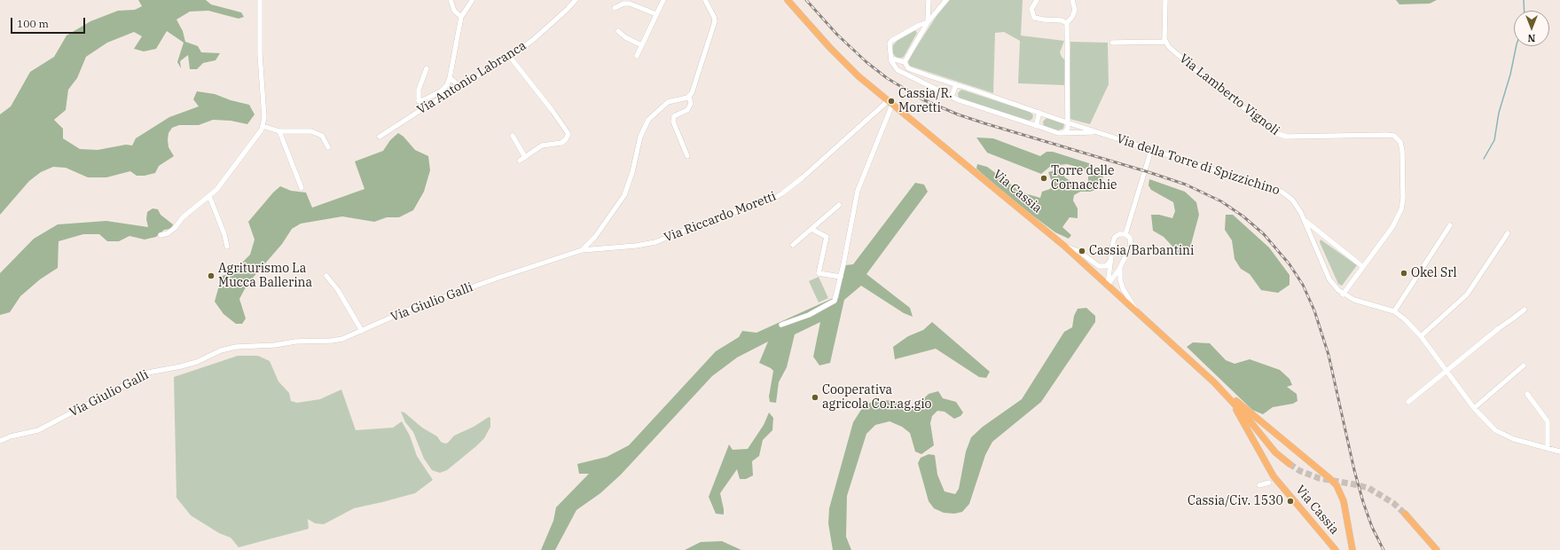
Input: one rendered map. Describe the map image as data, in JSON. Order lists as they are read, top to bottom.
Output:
{
  "streets": {
    "main road": ["Via Cassia"],
    "street": [
      "Via Antonio Labranca",
      "Via Lamberto Vignoli",
      "Via della Torre di Spizzichino",
      "Via Riccardo Moretti",
      "Via Giulio Galli"
    ]
  },
  "crossings": [
    ["Via Lamberto Vignoli", "Via della Torre di Spizzichino"],
    ["Via Cassia", "Via Riccardo Moretti"],
    ["Via Riccardo Moretti", "Via Giulio Galli"]
  ],
  "places": [
    "Cassia/R. Moretti",
    "Torre delle Cornacchie",
    "Cassia/Barbantini",
    "Okel Srl",
    "Agriturismo La Mucca Ballerina",
    "Cooperativa agricola Co.r.ag.gio",
    "Cassia/Civ. 1530"
  ],
  "scale_bar": "100 m",
  "north": "bottom"
}
